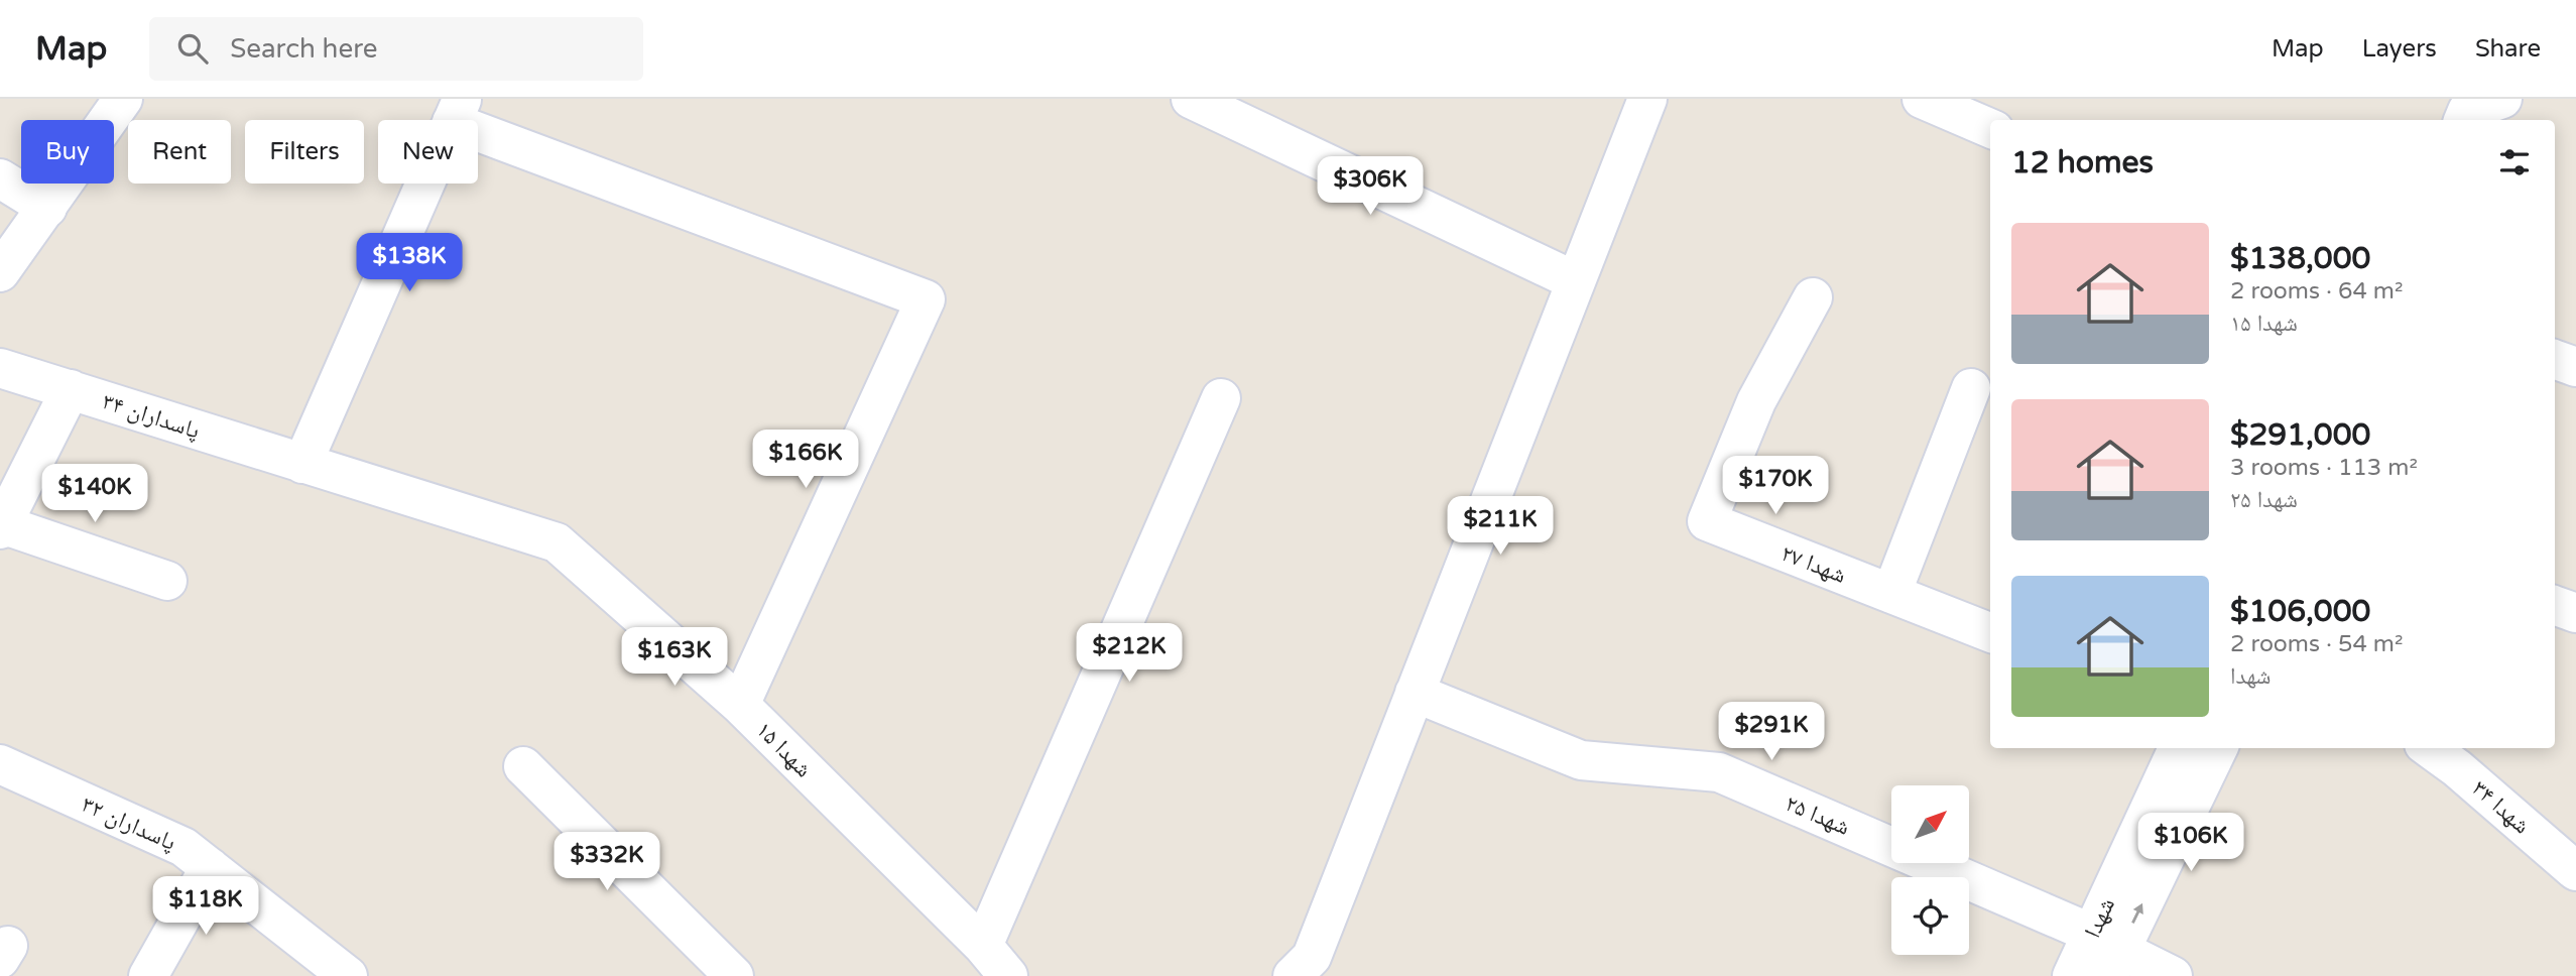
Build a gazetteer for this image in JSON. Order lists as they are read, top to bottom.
{
  "streets": {
    "street": [
      "پاسداران ۳۴",
      "شهدا ۲۷",
      "شهدا ۱۵",
      "شهدا ۳۴",
      "شهدا ۲۵",
      "پاسداران ۳۲",
      "شهدا"
    ]
  },
  "crossings": [
    ["پاسداران ۳۴", "شهدا ۱۵"],
    ["شهدا ۲۵", "شهدا"]
  ],
  "north": "top right",
  "page": {
    "header": "Map",
    "search": "Search here",
    "nav": ["Map", "Layers", "Share"],
    "chip": [
      "Buy",
      "Rent",
      "Filters",
      "New"
    ],
    "heading": "12 homes",
    "price": [
      "$306K",
      "$138K",
      "$166K",
      "$170K",
      "$140K",
      "$211K",
      "$212K",
      "$163K",
      "$291K",
      "$106K",
      "$332K",
      "$118K"
    ],
    "list": [
      {
        "name": "$138,000",
        "note": "2 rooms · 64 m² · شهدا ۱۵"
      },
      {
        "name": "$291,000",
        "note": "3 rooms · 113 m² · شهدا ۲۵"
      },
      {
        "name": "$106,000",
        "note": "2 rooms · 54 m² · شهدا"
      }
    ]
  }
}
